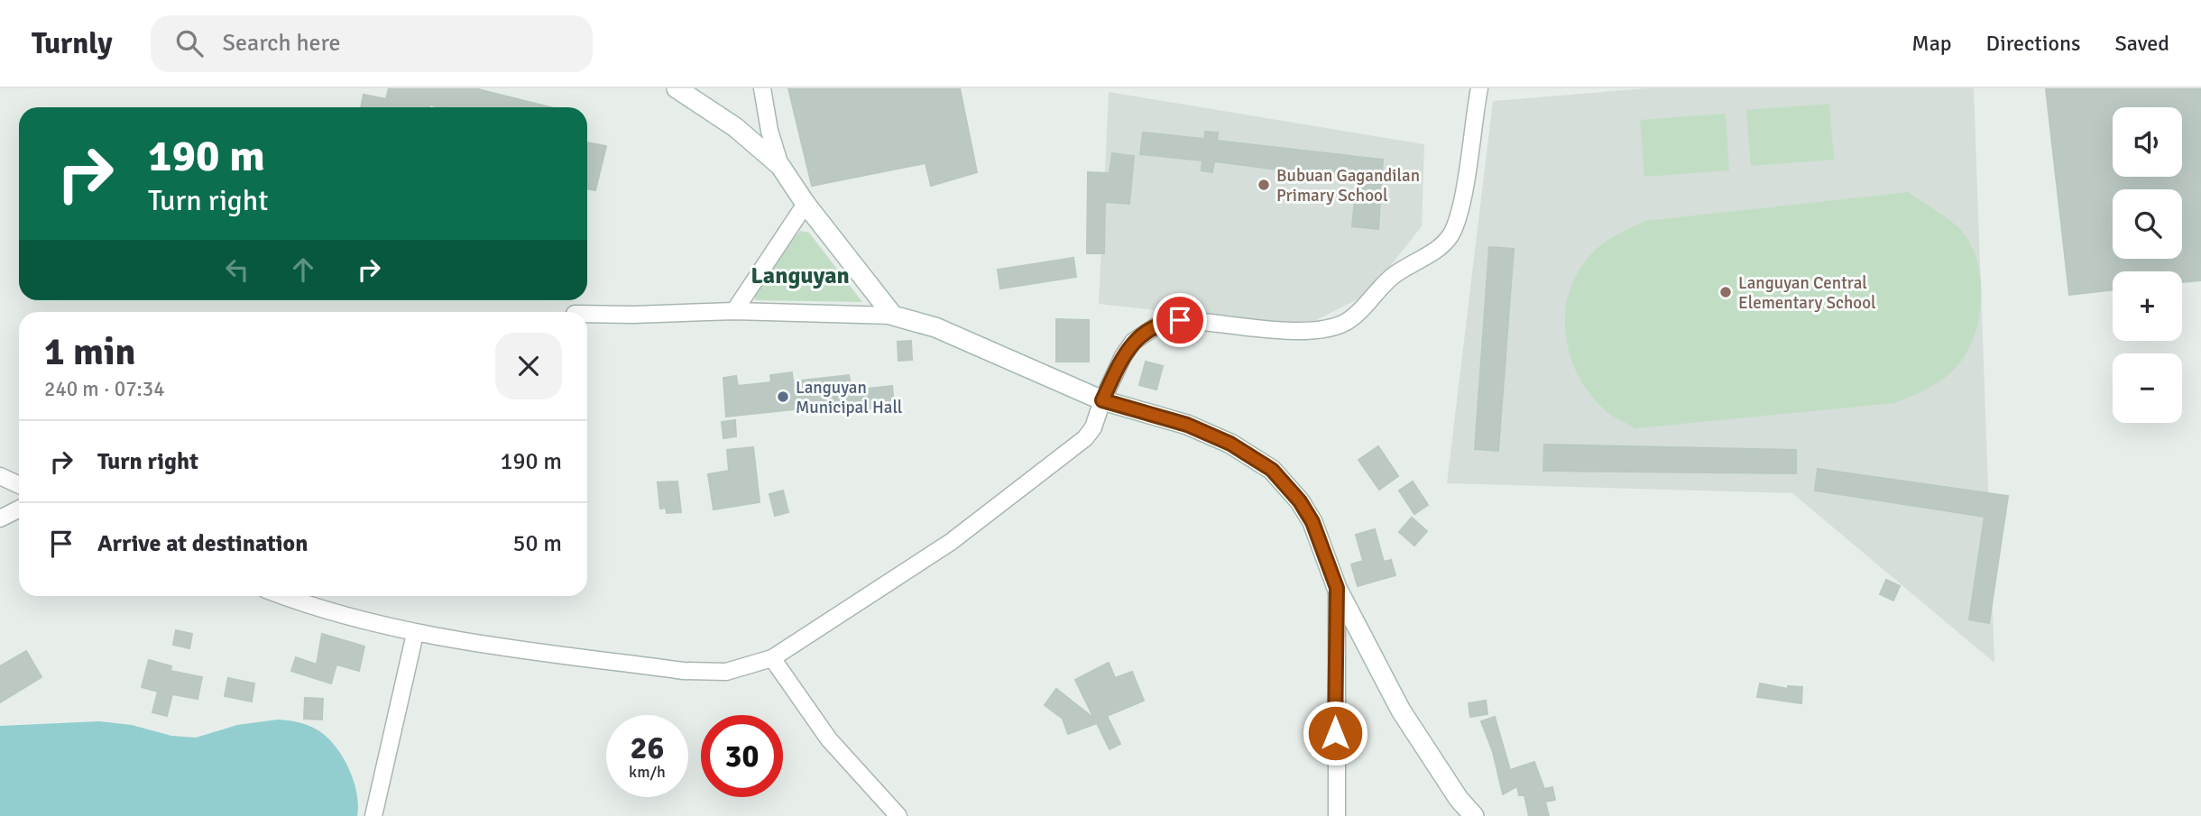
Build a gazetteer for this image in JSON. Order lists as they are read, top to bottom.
{
  "districts": ["Languyan"],
  "places": ["Bubuan Gagandilan Primary School", "Languyan Central Elementary School", "Languyan Municipal Hall"],
  "page": {
    "header": "Turnly",
    "search": "Search here",
    "nav": ["Map", "Directions", "Saved"],
    "map_buttons": ["+", "−"],
    "turn": ["190 m", "Turn right"],
    "heading": ["1 min", "240 m · 07:34"],
    "list": [
      {
        "name": "Turn right",
        "value": "190 m"
      },
      {
        "name": "Arrive at destination",
        "value": "50 m"
      }
    ],
    "speed": "26 km/h",
    "limit": "30"
  }
}
